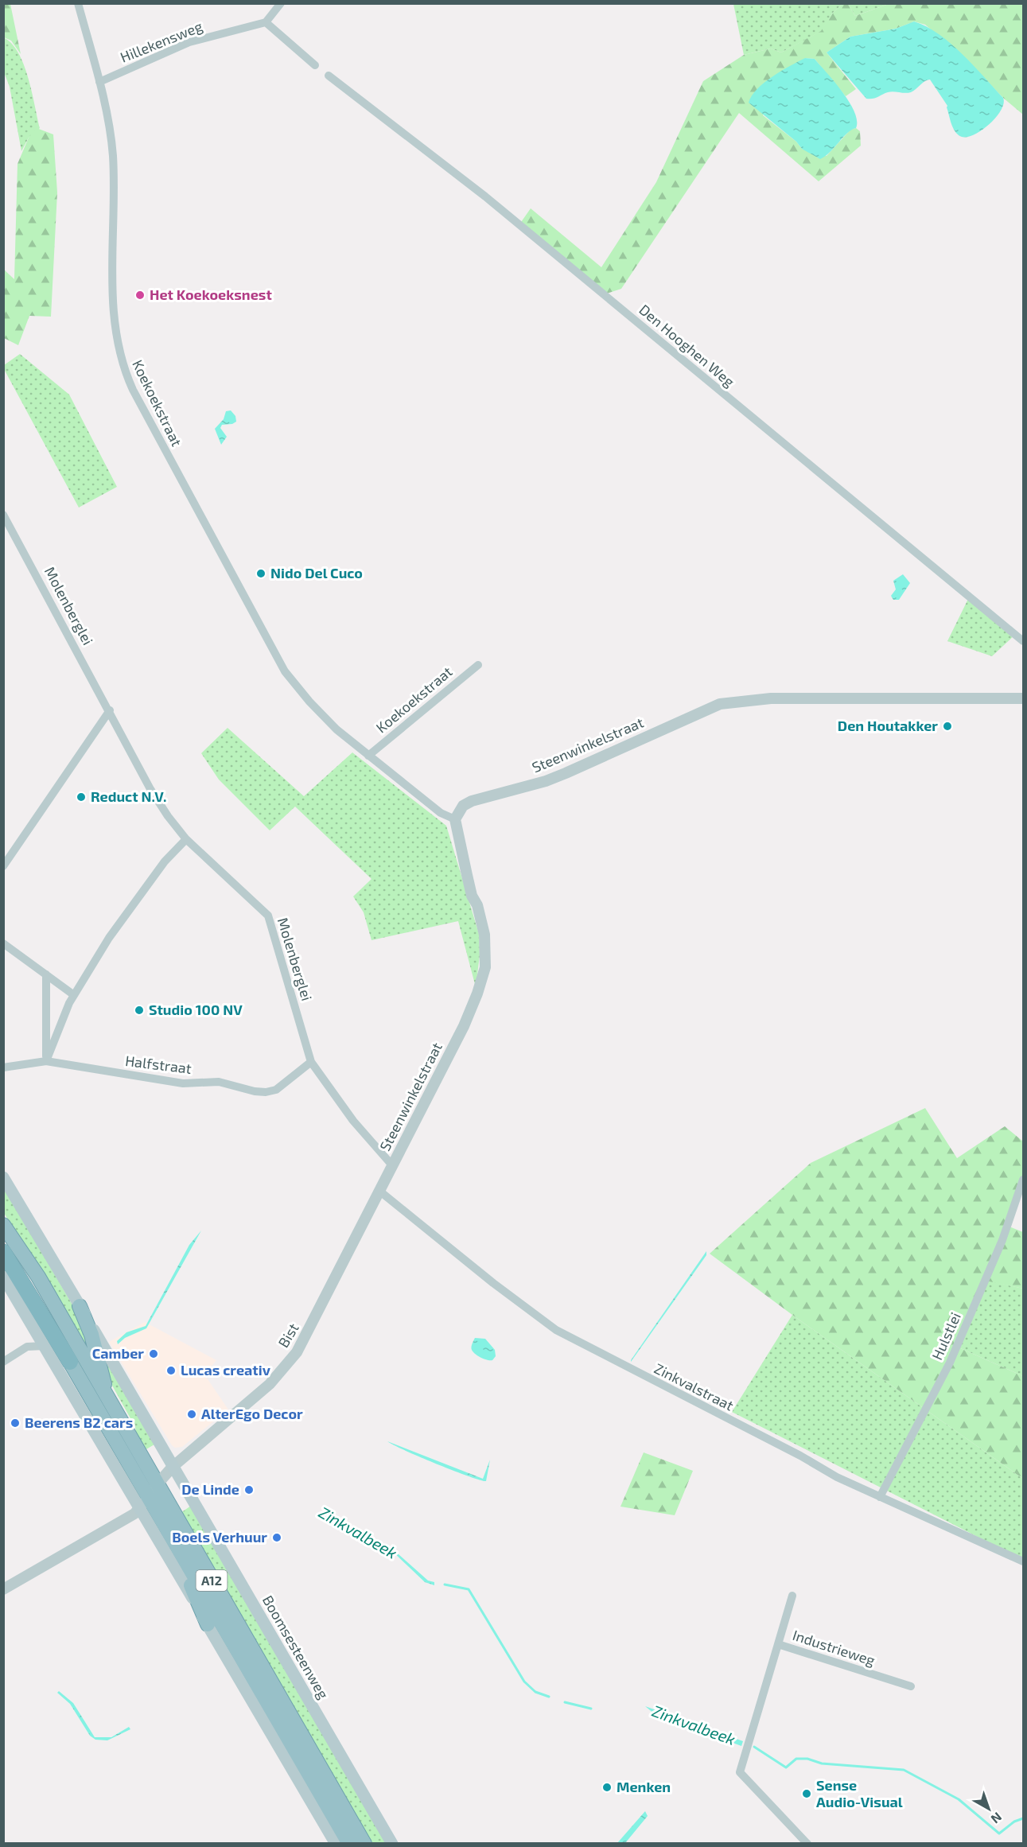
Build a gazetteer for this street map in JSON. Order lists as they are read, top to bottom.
{
  "streets": {
    "highway": ["A12"],
    "main road": ["Boomsesteenweg"],
    "street": [
      "Hillekensweg",
      "Den Hooghen Weg",
      "Koekoekstraat",
      "Molenberglei",
      "Steenwinkelstraat",
      "Halfstraat",
      "Bist",
      "Hulstlei",
      "Zinkvalstraat",
      "Industrieweg"
    ]
  },
  "crossings": [
    ["Hillekensweg", "Koekoekstraat"],
    ["Koekoekstraat", "Steenwinkelstraat"],
    ["Molenberglei", "Halfstraat"],
    ["Steenwinkelstraat", "Bist"],
    ["Steenwinkelstraat", "Zinkvalstraat"],
    ["Bist", "Zinkvalstraat"],
    ["Bist", "A12"],
    ["Bist", "Boomsesteenweg"],
    ["Hulstlei", "Zinkvalstraat"]
  ],
  "water": ["Zinkvalbeek"],
  "places": [
    "Het Koekoeksnest",
    "Nido Del Cuco",
    "Den Houtakker",
    "Reduct N.V.",
    "Studio 100 NV",
    "Camber",
    "Lucas creativ",
    "AlterEgo Decor",
    "Beerens B2 cars",
    "De Linde",
    "Boels Verhuur",
    "Menken",
    "Sense Audio-Visual"
  ],
  "north": "bottom right"
}
